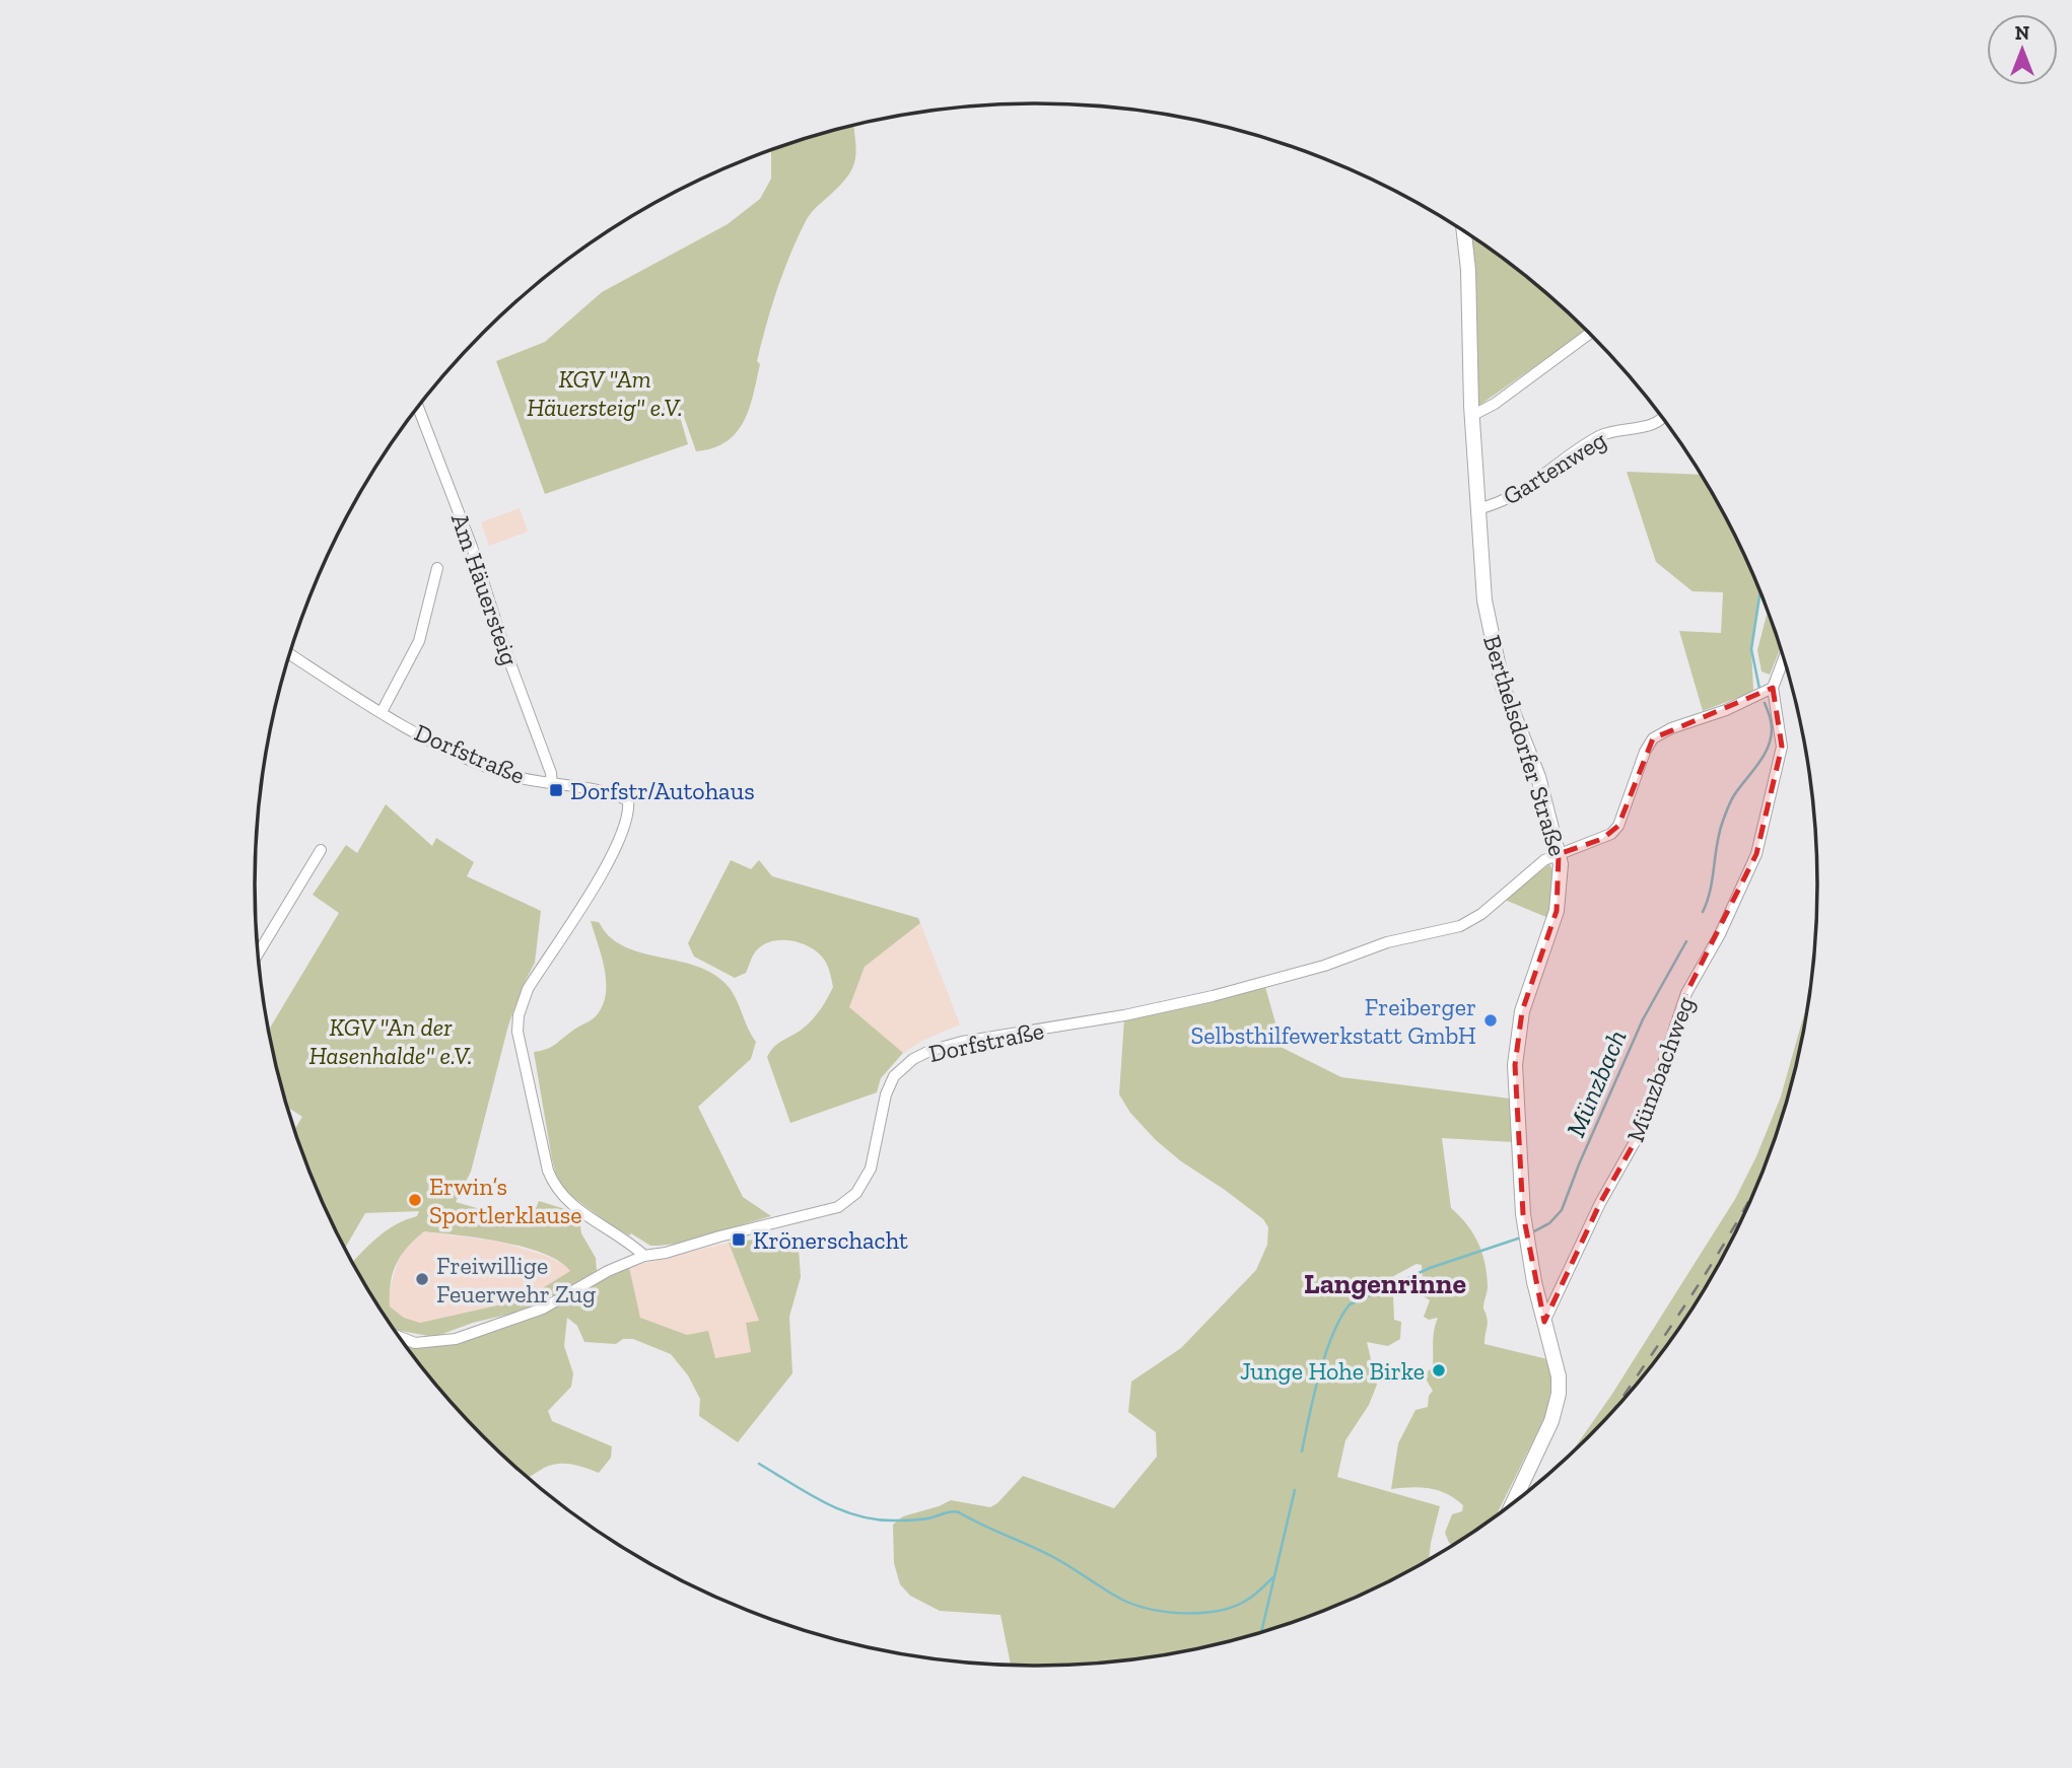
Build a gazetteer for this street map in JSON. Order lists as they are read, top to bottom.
{
  "streets": {
    "street": [
      "Gartenweg",
      "Am Häuersteig",
      "Berthelsdorfer Straße",
      "Dorfstraße",
      "Münzbachweg"
    ]
  },
  "crossings": [
    ["Gartenweg", "Berthelsdorfer Straße"],
    ["Am Häuersteig", "Dorfstraße"],
    ["Berthelsdorfer Straße", "Dorfstraße"],
    ["Berthelsdorfer Straße", "Münzbachweg"],
    ["Dorfstraße", "Münzbachweg"]
  ],
  "districts": ["Langenrinne"],
  "water": ["Münzbach"],
  "parks": ["KGV \"Am Häuersteig\" e.V.", "KGV \"An der Hasenhalde\" e.V."],
  "places": {
    "transit": ["Dorfstr/Autohaus", "Krönerschacht"],
    "other": [
      "Freiberger Selbsthilfewerkstatt GmbH",
      "Erwin’s Sportlerklause",
      "Freiwillige Feuerwehr Zug",
      "Junge Hohe Birke"
    ]
  },
  "north": "top"
}
